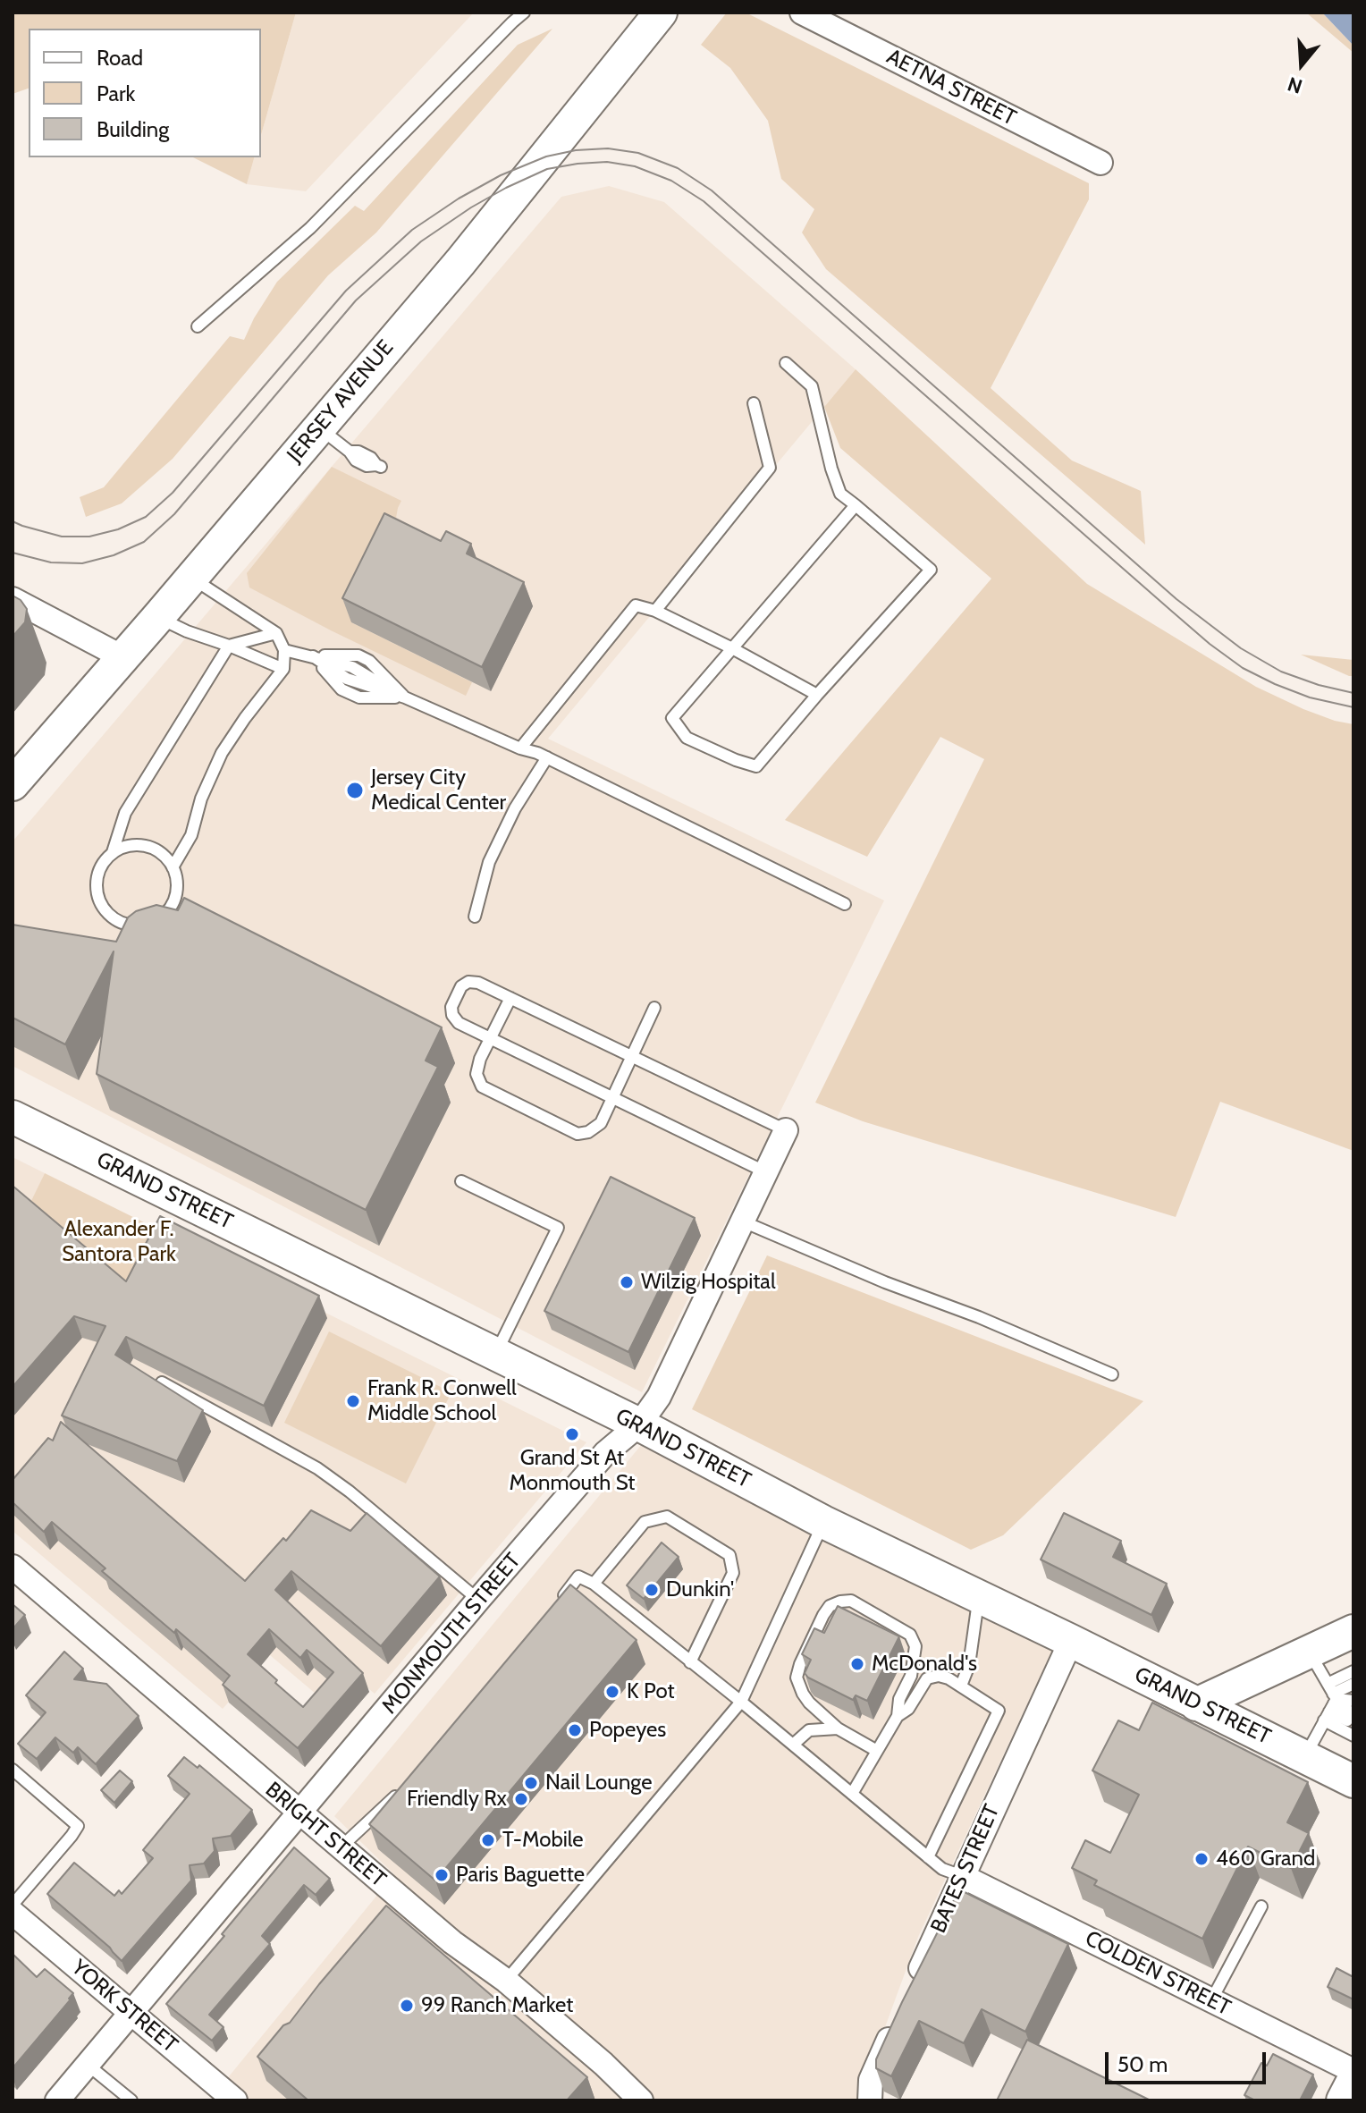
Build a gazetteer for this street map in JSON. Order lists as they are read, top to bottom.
{
  "streets": {
    "main road": ["JERSEY AVENUE", "GRAND STREET"],
    "street": [
      "AETNA STREET",
      "MONMOUTH STREET",
      "BRIGHT STREET",
      "BATES STREET",
      "COLDEN STREET",
      "YORK STREET"
    ]
  },
  "crossings": [
    ["GRAND STREET", "MONMOUTH STREET"],
    ["GRAND STREET", "BATES STREET"],
    ["MONMOUTH STREET", "BRIGHT STREET"],
    ["MONMOUTH STREET", "YORK STREET"],
    ["BATES STREET", "COLDEN STREET"]
  ],
  "parks": ["Alexander F. Santora Park"],
  "places": [
    "Jersey City Medical Center",
    "Wilzig Hospital",
    "Frank R. Conwell Middle School",
    "Grand St At Monmouth St",
    "Dunkin'",
    "McDonald's",
    "K Pot",
    "Popeyes",
    "Nail Lounge",
    "Friendly Rx",
    "T-Mobile",
    "460 Grand",
    "Paris Baguette",
    "99 Ranch Market"
  ],
  "legend": ["Road", "Park", "Building"],
  "scale_bar": "50 m",
  "north": "bottom"
}
